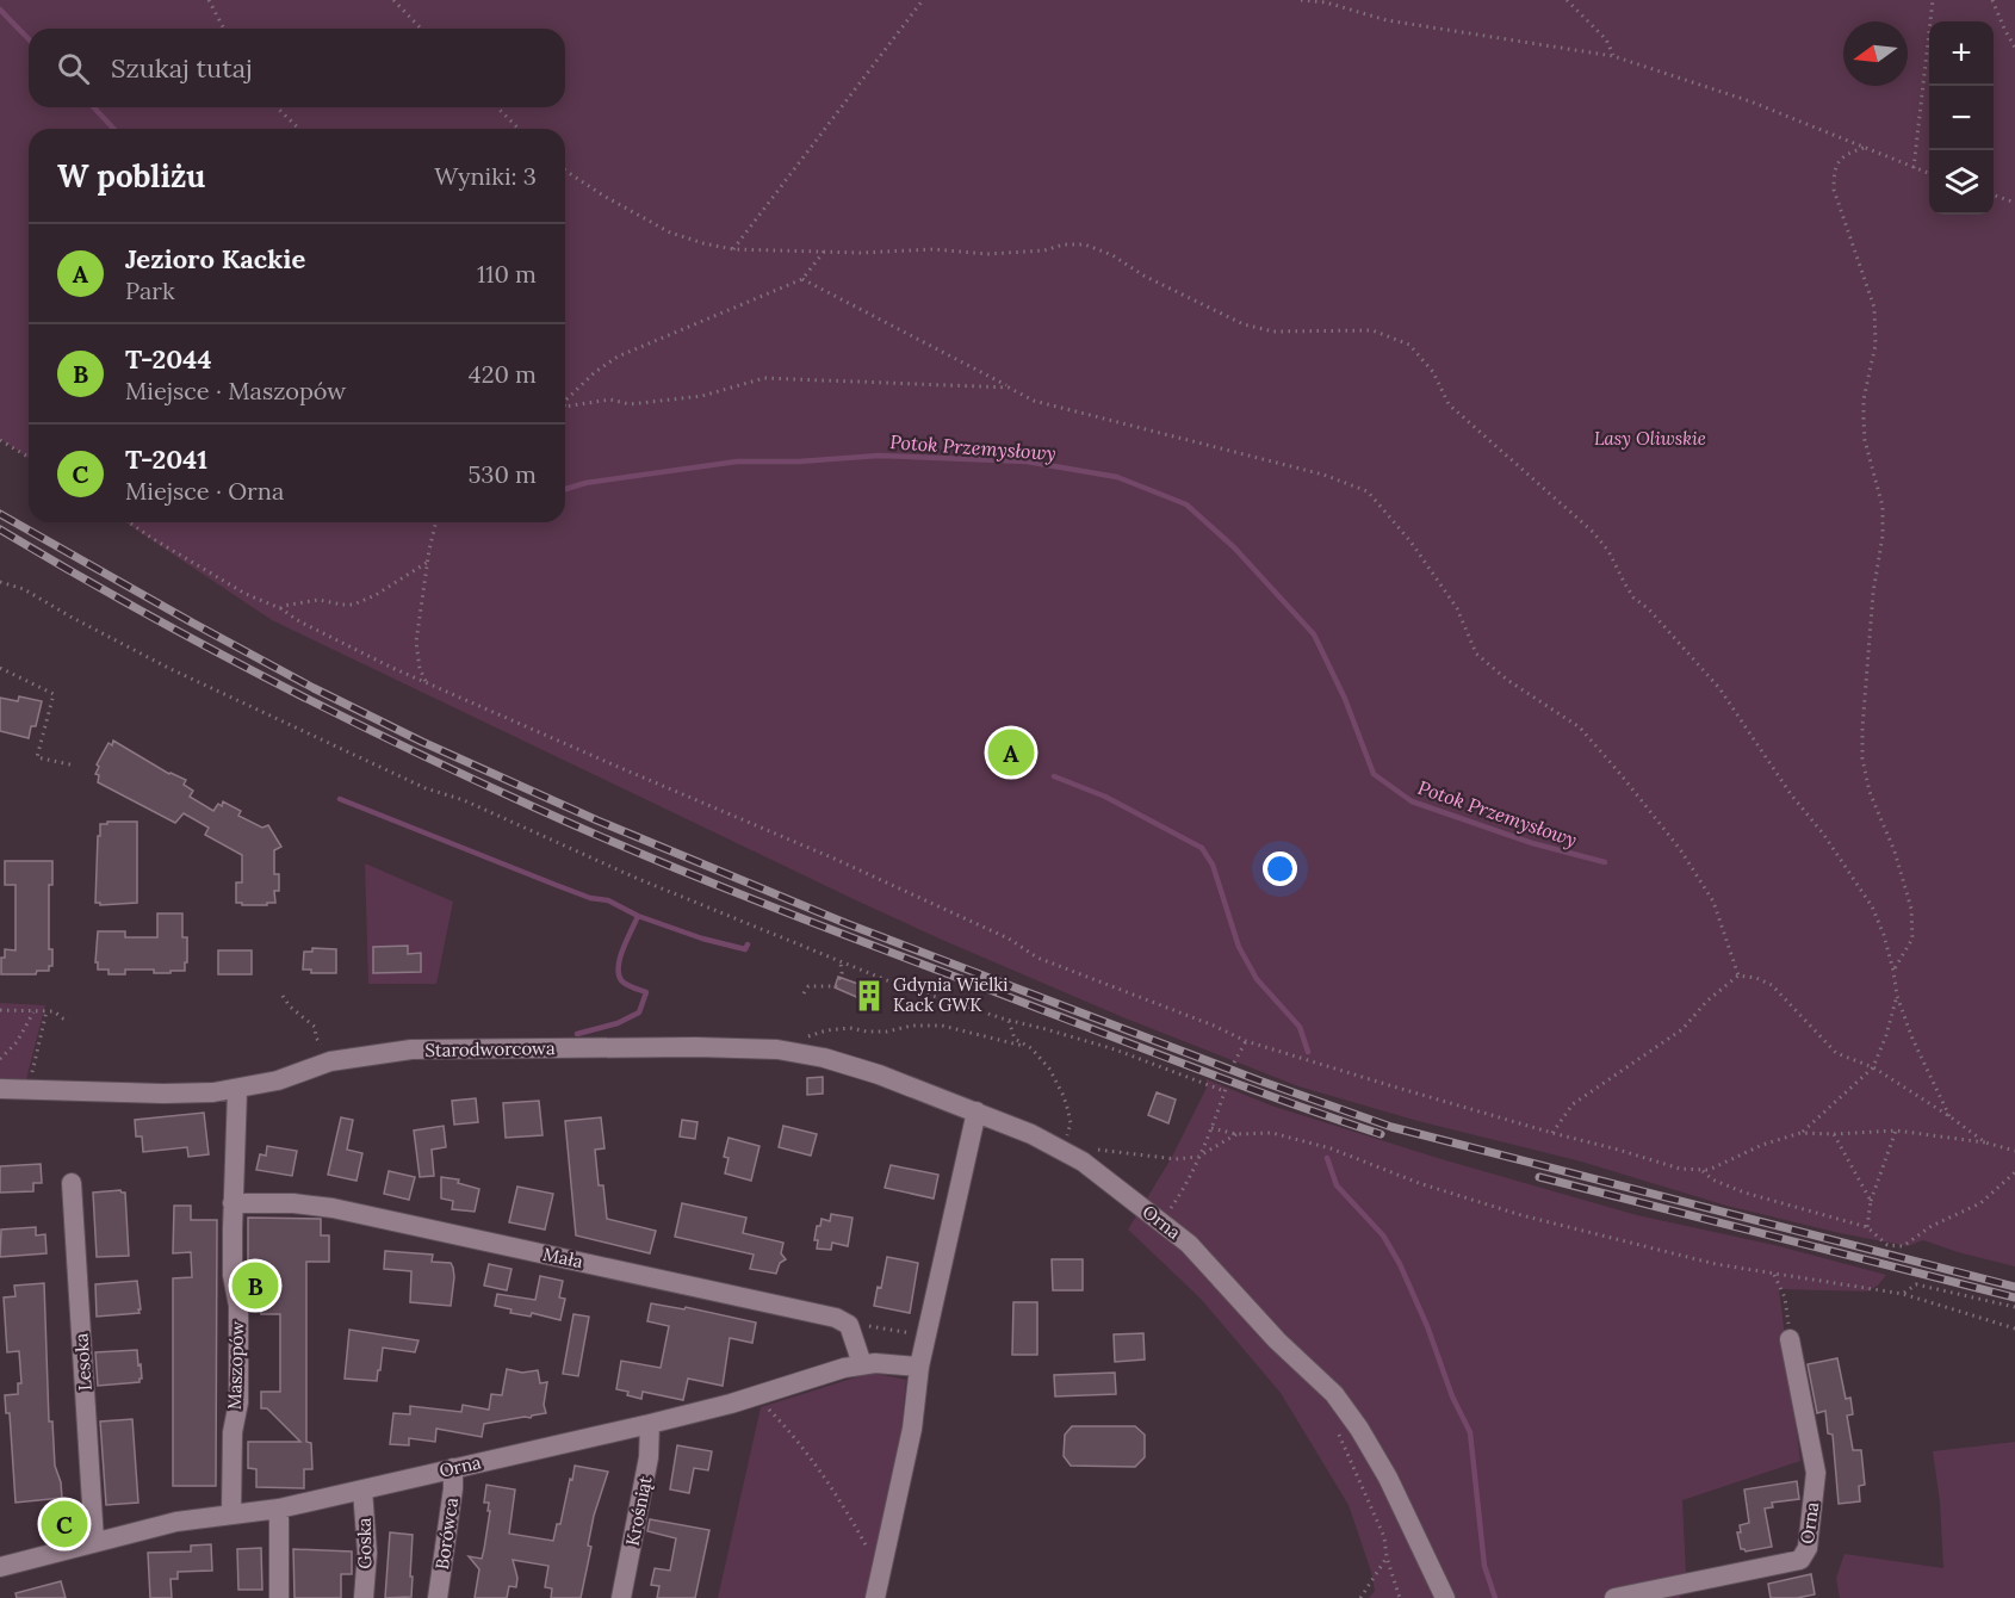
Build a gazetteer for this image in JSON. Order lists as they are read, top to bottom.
{
  "streets": {
    "street": [
      "Starodworcowa",
      "Orna",
      "Mała",
      "Lesoka",
      "Maszopów",
      "Krośniąt",
      "Borówca",
      "Goska"
    ]
  },
  "crossings": [
    ["Starodworcowa", "Orna"],
    ["Starodworcowa", "Maszopów"],
    ["Orna", "Lesoka"],
    ["Orna", "Maszopów"],
    ["Orna", "Krośniąt"],
    ["Orna", "Borówca"],
    ["Orna", "Goska"],
    ["Mała", "Maszopów"]
  ],
  "water": ["Potok Przemysłowy"],
  "parks": ["Lasy Oliwskie"],
  "places": {
    "building": ["Gdynia Wielki Kack GWK"]
  },
  "north": "left",
  "page": {
    "map_buttons": ["+", "−"],
    "search": "Szukaj tutaj",
    "heading": ["W pobliżu", "Wyniki: 3"],
    "list": [
      {
        "mark": "A",
        "name": "Jezioro Kackie",
        "note": "Park",
        "value": "110 m"
      },
      {
        "mark": "B",
        "name": "T-2044",
        "note": "Miejsce · Maszopów",
        "value": "420 m"
      },
      {
        "mark": "C",
        "name": "T-2041",
        "note": "Miejsce · Orna",
        "value": "530 m"
      }
    ],
    "pins": ["A", "B", "C"]
  }
}
